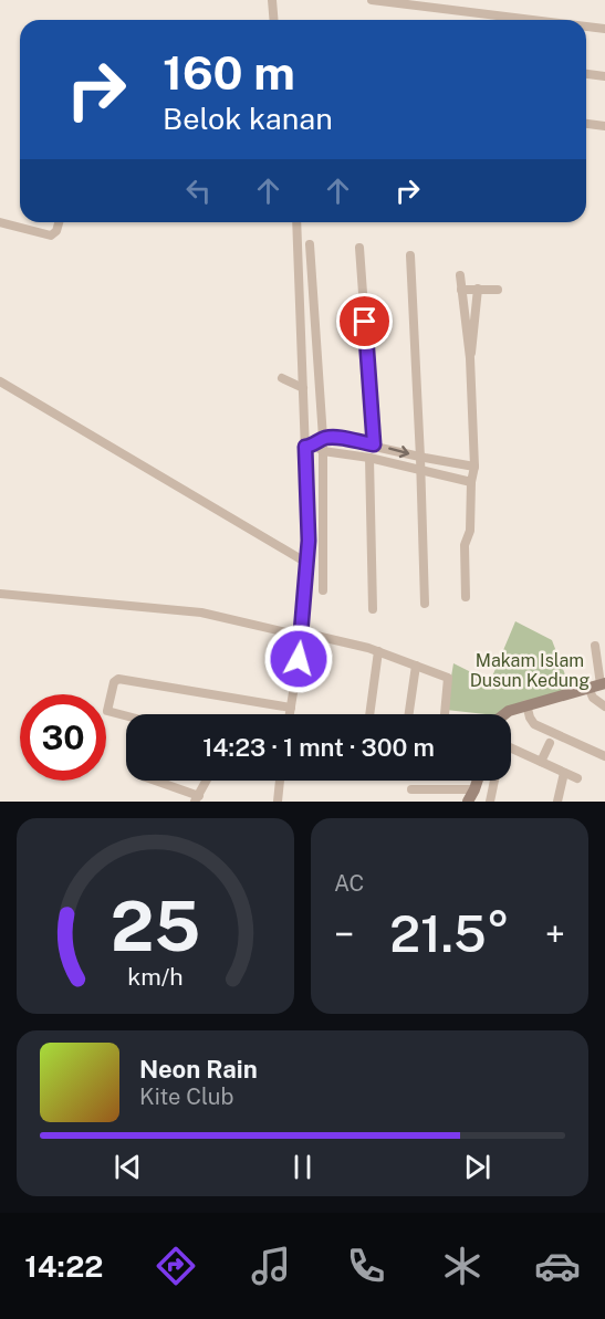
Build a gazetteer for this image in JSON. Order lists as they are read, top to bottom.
{
  "parks": ["Makam Islam Dusun Kedung"],
  "page": {
    "turn": ["160 m", "Belok kanan"],
    "limit": "30",
    "trip": "14:23 · 1 mnt · 300 m",
    "tile": "AC",
    "heat": ["−", "21.5°", "+"],
    "song": ["Neon Rain", "Kite Club"],
    "tabs": "14:22",
    "gauge": ["25", "km/h"]
  }
}
